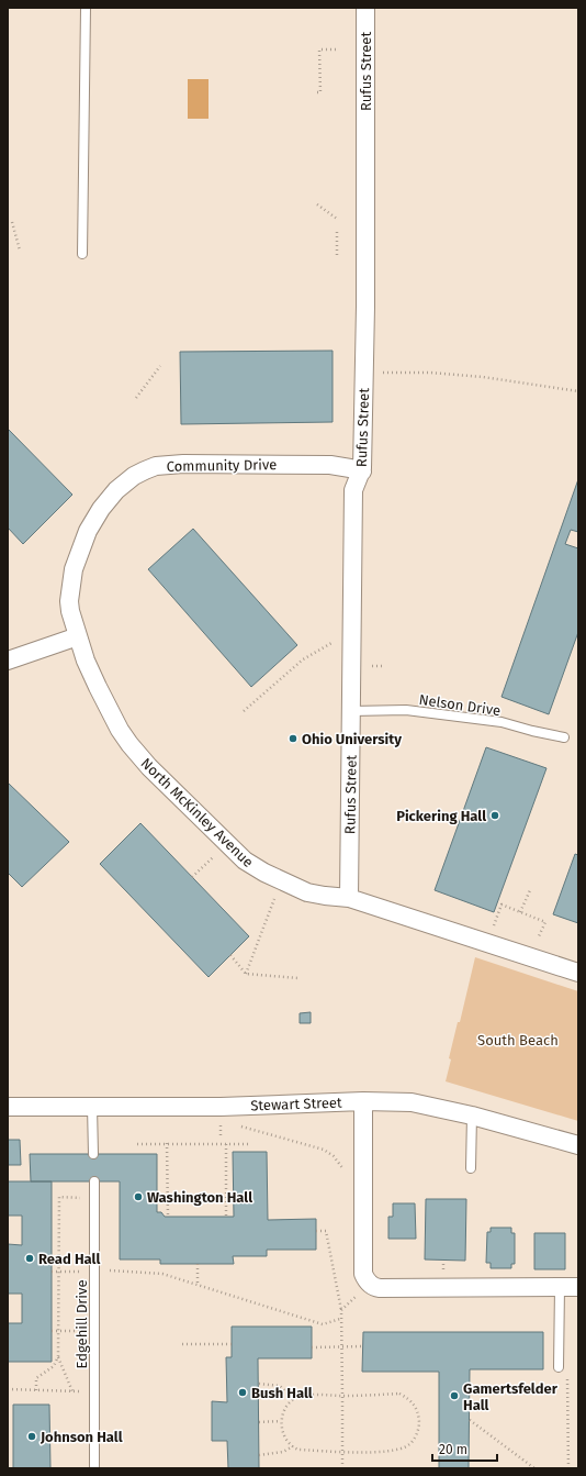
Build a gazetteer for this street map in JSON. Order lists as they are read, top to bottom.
{
  "streets": {
    "street": [
      "Rufus Street",
      "Community Drive",
      "North McKinley Avenue",
      "Stewart Street"
    ],
    "lane": ["Nelson Drive", "Edgehill Drive"]
  },
  "crossings": [
    ["Rufus Street", "Community Drive"],
    ["Rufus Street", "Nelson Drive"],
    ["Rufus Street", "North McKinley Avenue"],
    ["Community Drive", "North McKinley Avenue"]
  ],
  "parks": ["South Beach"],
  "places": [
    "Ohio University",
    "Pickering Hall",
    "Washington Hall",
    "Read Hall",
    "Bush Hall",
    "Gamertsfelder Hall",
    "Johnson Hall"
  ],
  "scale_bar": "20 m"
}
